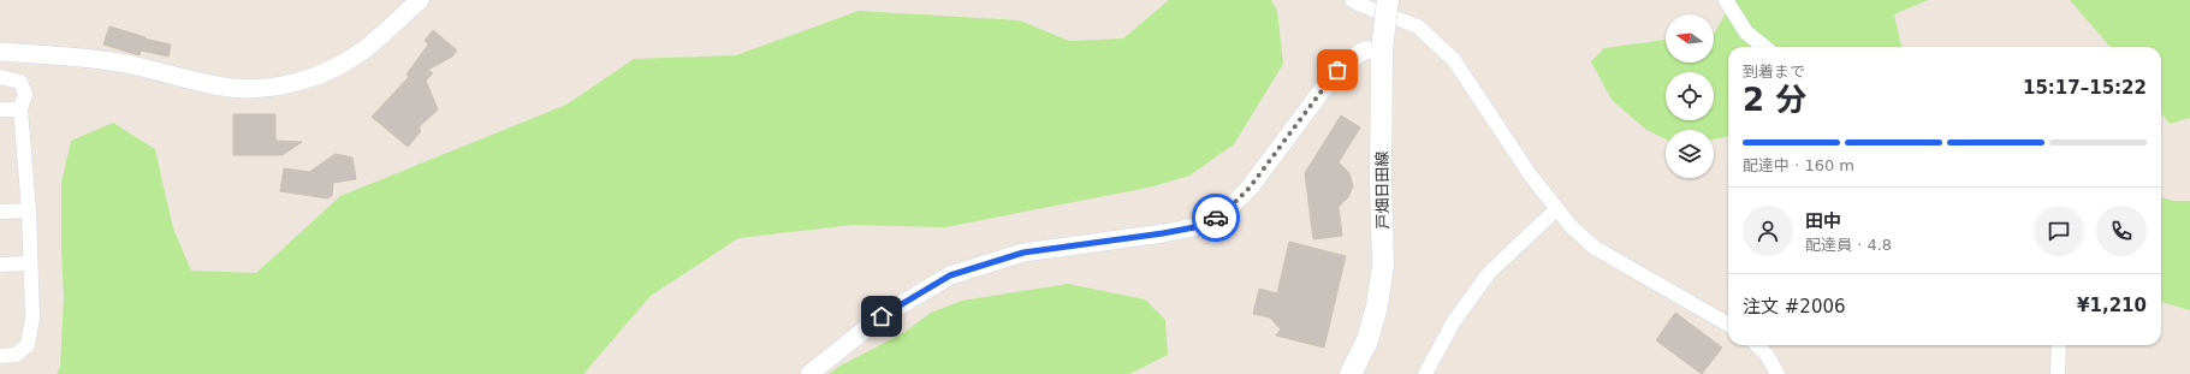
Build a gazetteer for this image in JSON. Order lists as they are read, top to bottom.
{
  "streets": {
    "main road": ["戸畑日田線"]
  },
  "north": "left",
  "page": {
    "heading": ["2 分", "到着まで", "15:17–15:22"],
    "panel": [
      "田中",
      "配達員 · 4.8",
      "注文 #2006",
      "¥1,210"
    ],
    "bar": "配達中 · 160 m"
  }
}
